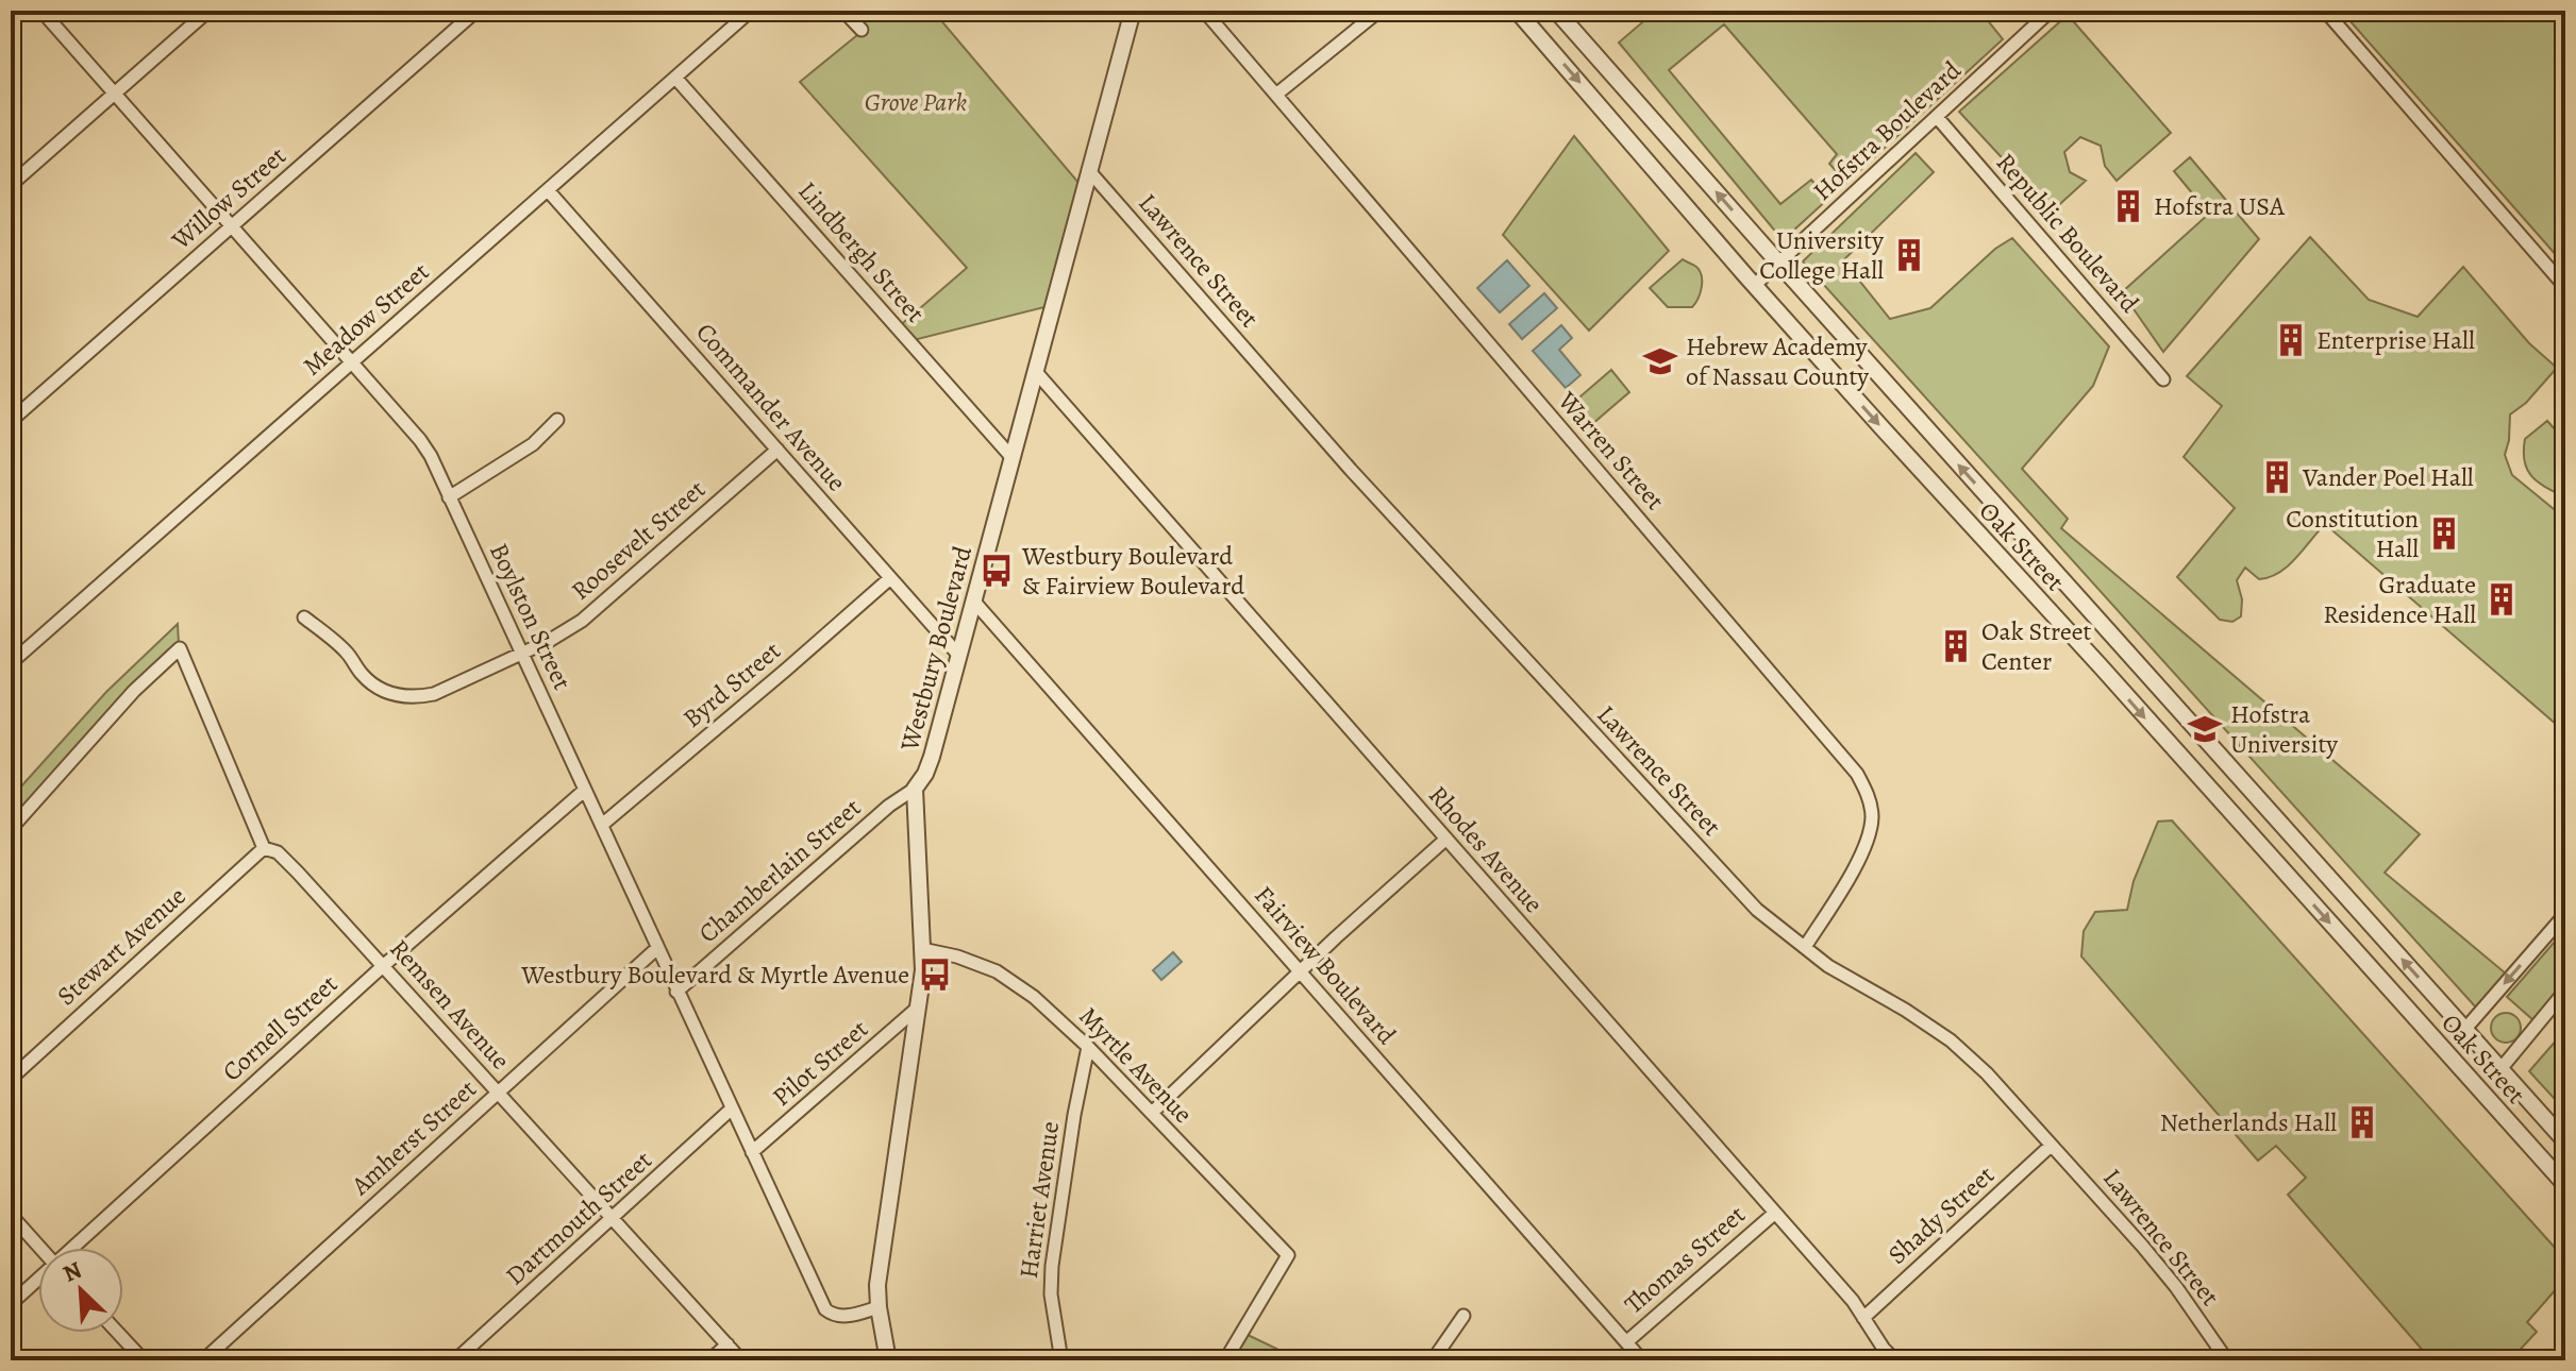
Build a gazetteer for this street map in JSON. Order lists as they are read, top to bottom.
{
  "streets": {
    "street": [
      "Hofstra Boulevard",
      "Willow Street",
      "Republic Boulevard",
      "Lindbergh Street",
      "Lawrence Street",
      "Meadow Street",
      "Commander Avenue",
      "Warren Street",
      "Roosevelt Street",
      "Oak Street",
      "Boylston Street",
      "Westbury Boulevard",
      "Byrd Street",
      "Rhodes Avenue",
      "Chamberlain Street",
      "Stewart Avenue",
      "Fairview Boulevard",
      "Remsen Avenue",
      "Cornell Street",
      "Pilot Street",
      "Myrtle Avenue",
      "Amherst Street",
      "Harriet Avenue",
      "Shady Street",
      "Dartmouth Street",
      "Thomas Street"
    ]
  },
  "crossings": [
    ["Hofstra Boulevard", "Republic Boulevard"],
    ["Hofstra Boulevard", "Oak Street"],
    ["Willow Street", "Boylston Street"],
    ["Lindbergh Street", "Meadow Street"],
    ["Lindbergh Street", "Westbury Boulevard"],
    ["Lawrence Street", "Warren Street"],
    ["Lawrence Street", "Westbury Boulevard"],
    ["Lawrence Street", "Shady Street"],
    ["Meadow Street", "Commander Avenue"],
    ["Meadow Street", "Boylston Street"],
    ["Commander Avenue", "Roosevelt Street"],
    ["Commander Avenue", "Westbury Boulevard"],
    ["Commander Avenue", "Byrd Street"],
    ["Roosevelt Street", "Boylston Street"],
    ["Boylston Street", "Westbury Boulevard"],
    ["Boylston Street", "Byrd Street"],
    ["Boylston Street", "Chamberlain Street"],
    ["Boylston Street", "Cornell Street"],
    ["Boylston Street", "Pilot Street"],
    ["Boylston Street", "Amherst Street"],
    ["Boylston Street", "Dartmouth Street"],
    ["Westbury Boulevard", "Rhodes Avenue"],
    ["Westbury Boulevard", "Chamberlain Street"],
    ["Westbury Boulevard", "Fairview Boulevard"],
    ["Westbury Boulevard", "Pilot Street"],
    ["Westbury Boulevard", "Myrtle Avenue"],
    ["Rhodes Avenue", "Shady Street"],
    ["Rhodes Avenue", "Thomas Street"],
    ["Stewart Avenue", "Remsen Avenue"],
    ["Fairview Boulevard", "Thomas Street"],
    ["Remsen Avenue", "Cornell Street"],
    ["Remsen Avenue", "Amherst Street"],
    ["Remsen Avenue", "Dartmouth Street"],
    ["Myrtle Avenue", "Harriet Avenue"]
  ],
  "parks": ["Grove Park"],
  "places": {
    "building": [
      "Hofstra USA",
      "University College Hall",
      "Enterprise Hall",
      "Vander Poel Hall",
      "Constitution Hall",
      "Graduate Residence Hall",
      "Oak Street Center",
      "Netherlands Hall"
    ],
    "school or university": ["Hebrew Academy of Nassau County", "Hofstra University"],
    "bus stop": ["Westbury Boulevard & Fairview Boulevard", "Westbury Boulevard & Myrtle Avenue"]
  },
  "north": "top left"
}
